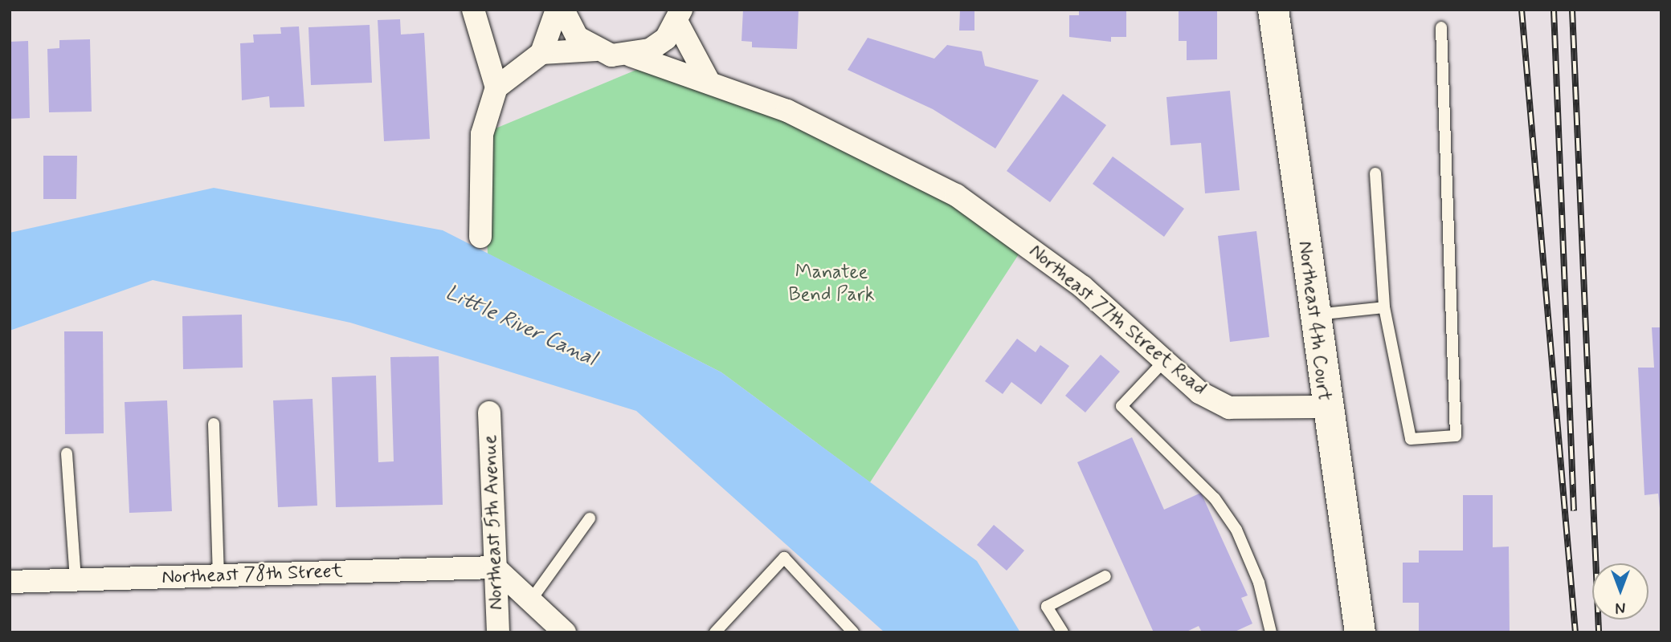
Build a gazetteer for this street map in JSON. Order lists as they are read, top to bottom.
{
  "streets": {
    "street": [
      "Northeast 77th Street Road",
      "Northeast 4th Court",
      "Northeast 5th Avenue",
      "Northeast 78th Street"
    ]
  },
  "crossings": [
    ["Northeast 77th Street Road", "Northeast 4th Court"],
    ["Northeast 5th Avenue", "Northeast 78th Street"]
  ],
  "water": ["Little River Canal"],
  "parks": ["Manatee Bend Park"],
  "north": "bottom"
}
